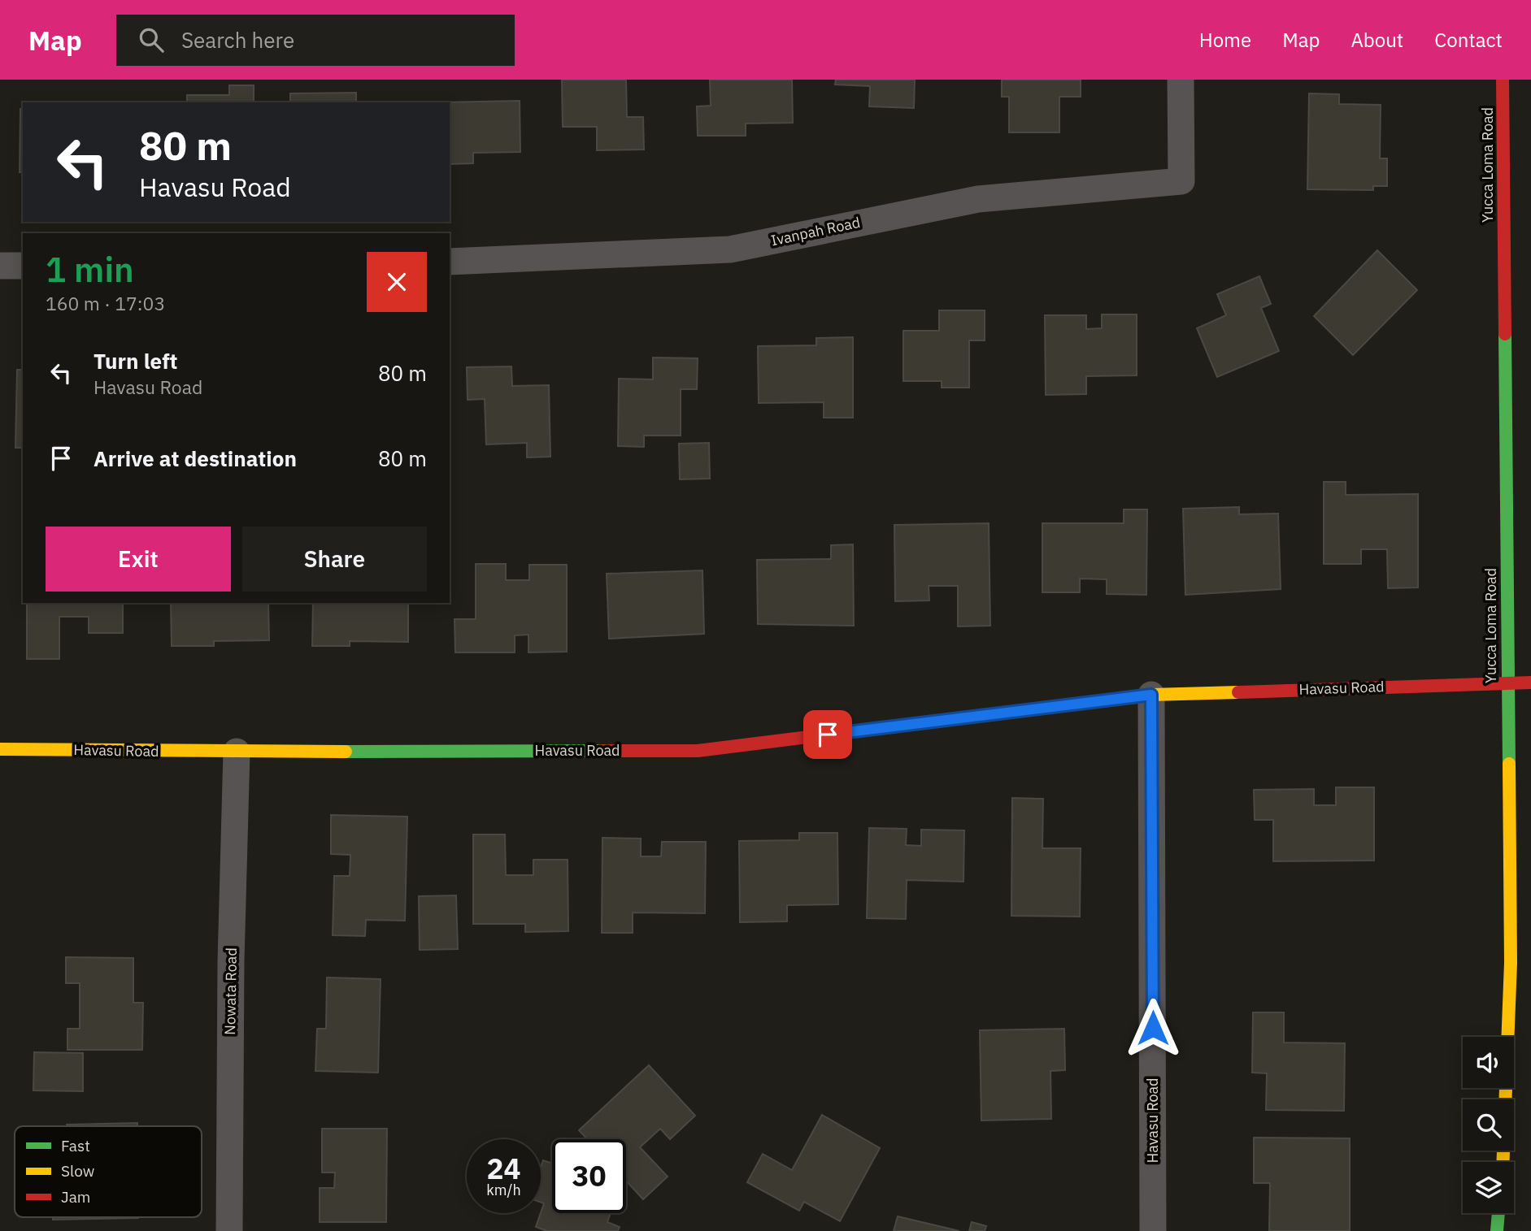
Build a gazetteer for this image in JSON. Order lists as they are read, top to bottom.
{
  "streets": {
    "street": [
      "Yucca Loma Road",
      "Ivanpah Road",
      "Havasu Road",
      "Nowata Road"
    ]
  },
  "crossings": [
    ["Yucca Loma Road", "Havasu Road"],
    ["Havasu Road", "Nowata Road"]
  ],
  "legend": ["Fast", "Slow", "Jam"],
  "page": {
    "header": "Map",
    "search": "Search here",
    "nav": [
      "Home",
      "Map",
      "About",
      "Contact"
    ],
    "turn": ["80 m", "Havasu Road"],
    "heading": ["1 min", "160 m · 17:03"],
    "list": [
      {
        "name": "Turn left",
        "note": "Havasu Road",
        "value": "80 m"
      },
      {
        "name": "Arrive at destination",
        "value": "80 m"
      }
    ],
    "buttons": ["Exit", "Share"],
    "speed": "24 km/h",
    "limit": "30"
  }
}
